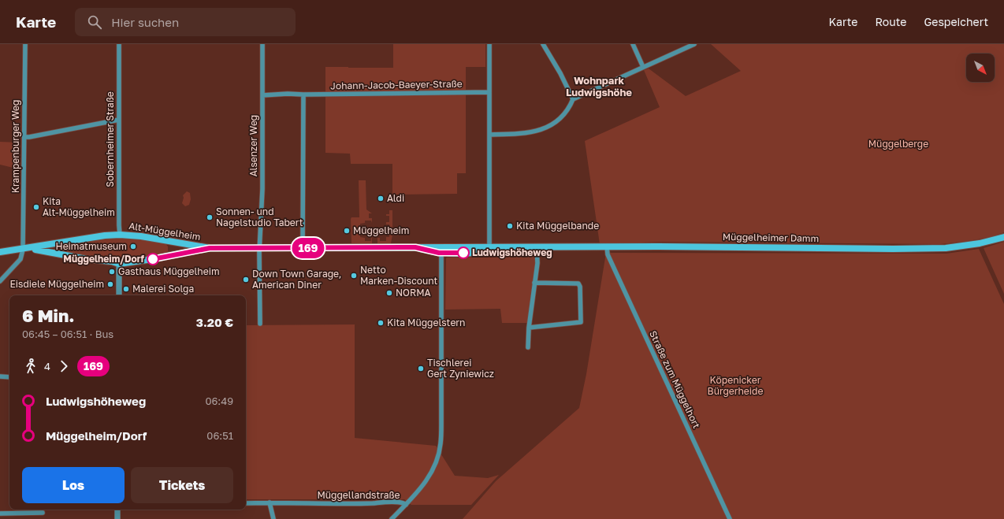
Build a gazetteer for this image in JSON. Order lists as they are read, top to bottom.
{
  "streets": {
    "main road": ["Alt-Müggelheim", "Müggelheimer Damm"],
    "street": [
      "Johann-Jacob-Baeyer-Straße",
      "Sobernheimer Straße",
      "Alsenzer Weg",
      "Krampenburger Weg",
      "Straße zum Müggelhort",
      "Müggellandstraße"
    ]
  },
  "crossings": [
    ["Johann-Jacob-Baeyer-Straße", "Alsenzer Weg"],
    ["Sobernheimer Straße", "Alt-Müggelheim"],
    ["Alsenzer Weg", "Müggelheimer Damm"],
    ["Krampenburger Weg", "Alt-Müggelheim"],
    ["Alt-Müggelheim", "Müggelheimer Damm"],
    ["Müggelheimer Damm", "Straße zum Müggelhort"],
    ["Müggelheimer Damm", "Müggellandstraße"]
  ],
  "districts": ["Wohnpark Ludwigshöhe"],
  "parks": ["Müggelberge", "Köpenicker Bürgerheide"],
  "places": [
    "Aldi",
    "Kita Alt-Müggelheim",
    "Sonnen- und Nagelstudio Tabert",
    "Kita Müggelbande",
    "Müggelheim",
    "Heimatmuseum",
    "Ludwigshöheweg",
    "Müggelheim/Dorf",
    "Gasthaus Müggelheim",
    "Netto Marken-Discount",
    "Down Town Garage, American Diner",
    "Eisdiele Müggelheim",
    "Malerei Solga",
    "NORMA",
    "Kita Müggelstern",
    "Tischlerei Gert Zyniewicz"
  ],
  "lines": ["bus line 169"],
  "north": "bottom right",
  "page": {
    "header": "Karte",
    "search": "Hier suchen",
    "nav": ["Karte", "Route", "Gespeichert"],
    "on_map": "169",
    "heading": ["6 Min.", "06:45 – 06:51 · Bus", "3.20 €"],
    "legs": ["4", "169"],
    "list": [
      {
        "name": "Ludwigshöheweg",
        "value": "06:49"
      },
      {
        "name": "Müggelheim/Dorf",
        "value": "06:51"
      }
    ],
    "buttons": ["Los", "Tickets"]
  }
}
